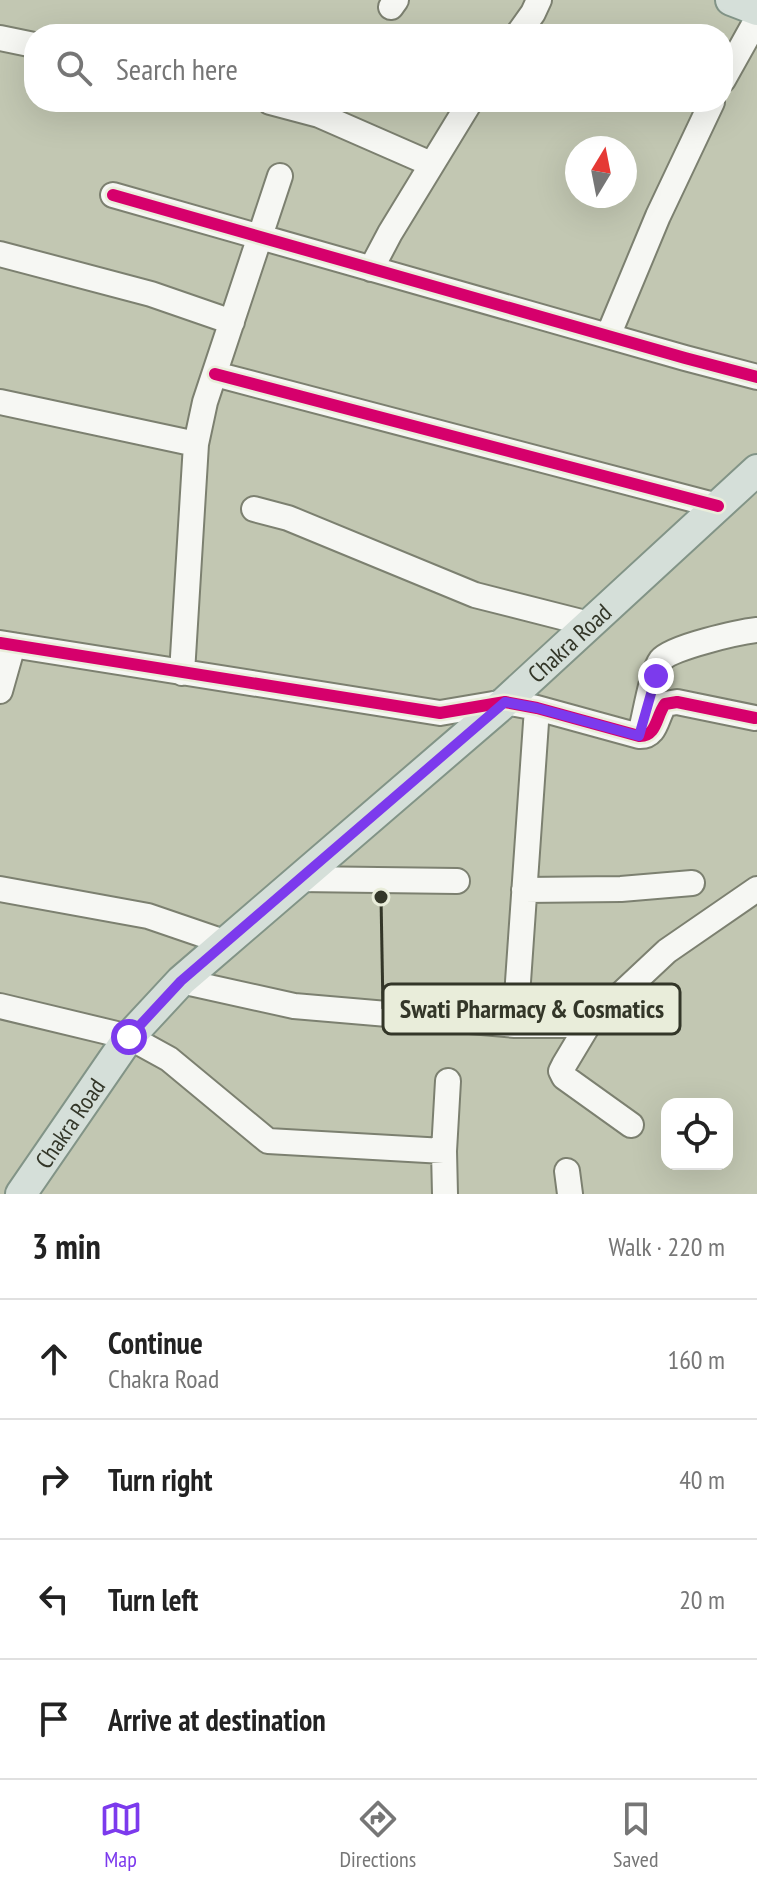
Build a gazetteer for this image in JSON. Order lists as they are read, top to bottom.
{
  "streets": {
    "main road": ["Chakra Road"]
  },
  "places": ["Swati Pharmacy & Cosmatics"],
  "north": "top",
  "page": {
    "search": "Search here",
    "heading": ["3 min", "Walk · 220 m"],
    "list": [
      ["Continue", "Chakra Road", "160 m"],
      ["Turn right", "40 m"],
      ["Turn left", "20 m"],
      "Arrive at destination"
    ],
    "nav": ["Map", "Directions", "Saved"]
  }
}
